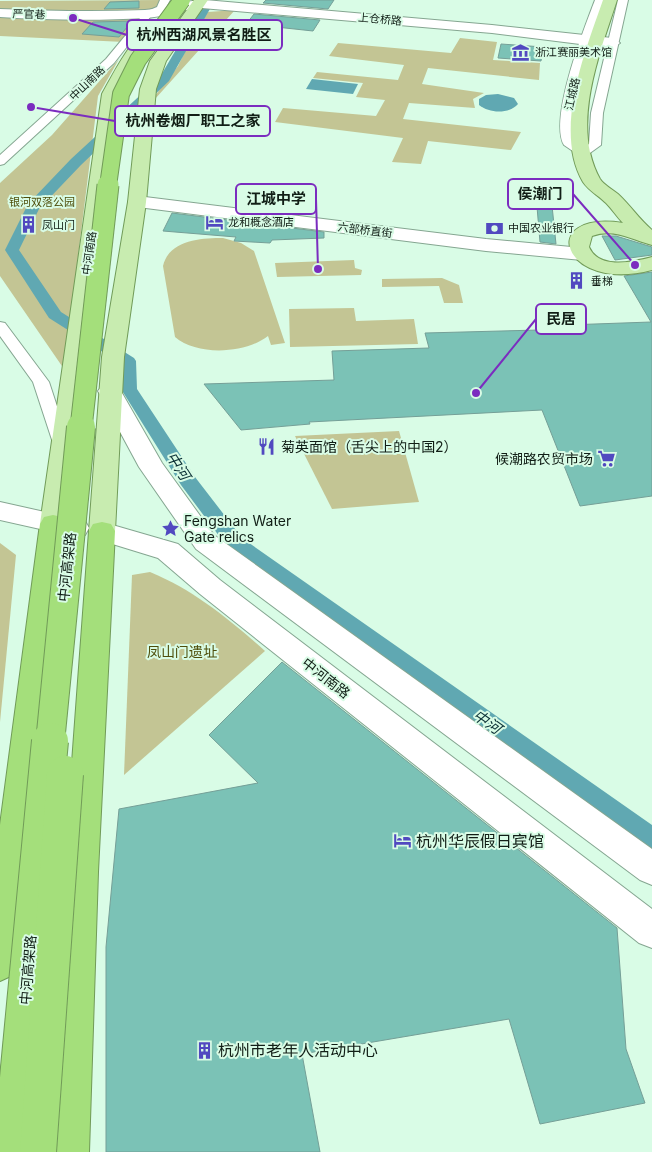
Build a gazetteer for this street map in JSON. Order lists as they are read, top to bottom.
{
  "streets": {
    "highway": ["中河高架路"],
    "main road": ["江城路", "中河南路"],
    "street": [
      "严官巷",
      "上仓桥路",
      "中山南路",
      "六部桥直街"
    ]
  },
  "crossings": [
    ["严官巷", "上仓桥路"],
    ["严官巷", "中山南路"],
    ["上仓桥路", "中山南路"],
    ["上仓桥路", "江城路"],
    ["上仓桥路", "中河南路"],
    ["上仓桥路", "中河高架路"],
    ["中河南路", "中河高架路"]
  ],
  "water": ["中河"],
  "parks": ["银河双落公园", "凤山门遗址"],
  "places": {
    "other": [
      "杭州西湖风景名胜区",
      "杭州卷烟厂职工之家",
      "侯潮门",
      "江城中学",
      "民居"
    ],
    "museum": ["浙江赛丽美术馆"],
    "hotel": ["龙和概念酒店", "杭州华辰假日宾馆"],
    "building": ["凤山门", "垂梯", "杭州市老年人活动中心"],
    "bank": ["中国农业银行"],
    "restaurant": ["菊英面馆（舌尖上的中国2）"],
    "supermarket": ["候潮路农贸市场"],
    "place": ["Fengshan Water Gate relics"]
  }
}
